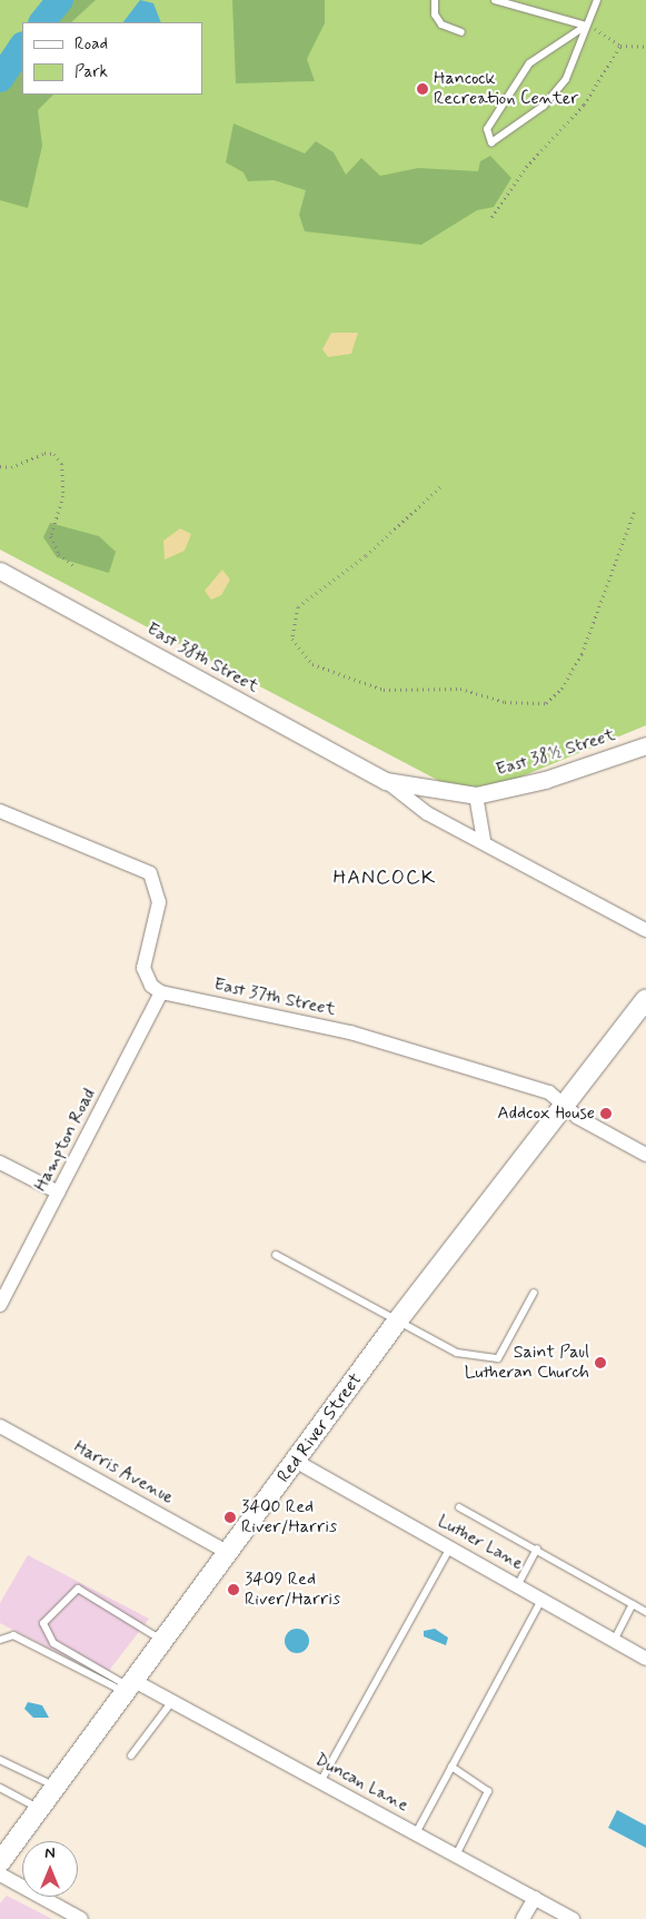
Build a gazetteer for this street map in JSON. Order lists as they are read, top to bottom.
{
  "streets": {
    "main road": ["Red River Street"],
    "street": [
      "East 38th Street",
      "East 38½ Street",
      "East 37th Street",
      "Hampton Road",
      "Harris Avenue",
      "Luther Lane",
      "Duncan Lane"
    ]
  },
  "crossings": [
    ["East 38th Street", "East 38½ Street"],
    ["East 37th Street", "Hampton Road"],
    ["East 37th Street", "Red River Street"],
    ["Red River Street", "Harris Avenue"],
    ["Red River Street", "Luther Lane"],
    ["Red River Street", "Duncan Lane"]
  ],
  "districts": ["HANCOCK"],
  "places": [
    "Hancock Recreation Center",
    "Addcox House",
    "Saint Paul Lutheran Church",
    "3400 Red River/Harris",
    "3409 Red River/Harris"
  ],
  "legend": ["Road", "Park"],
  "north": "top"
}
